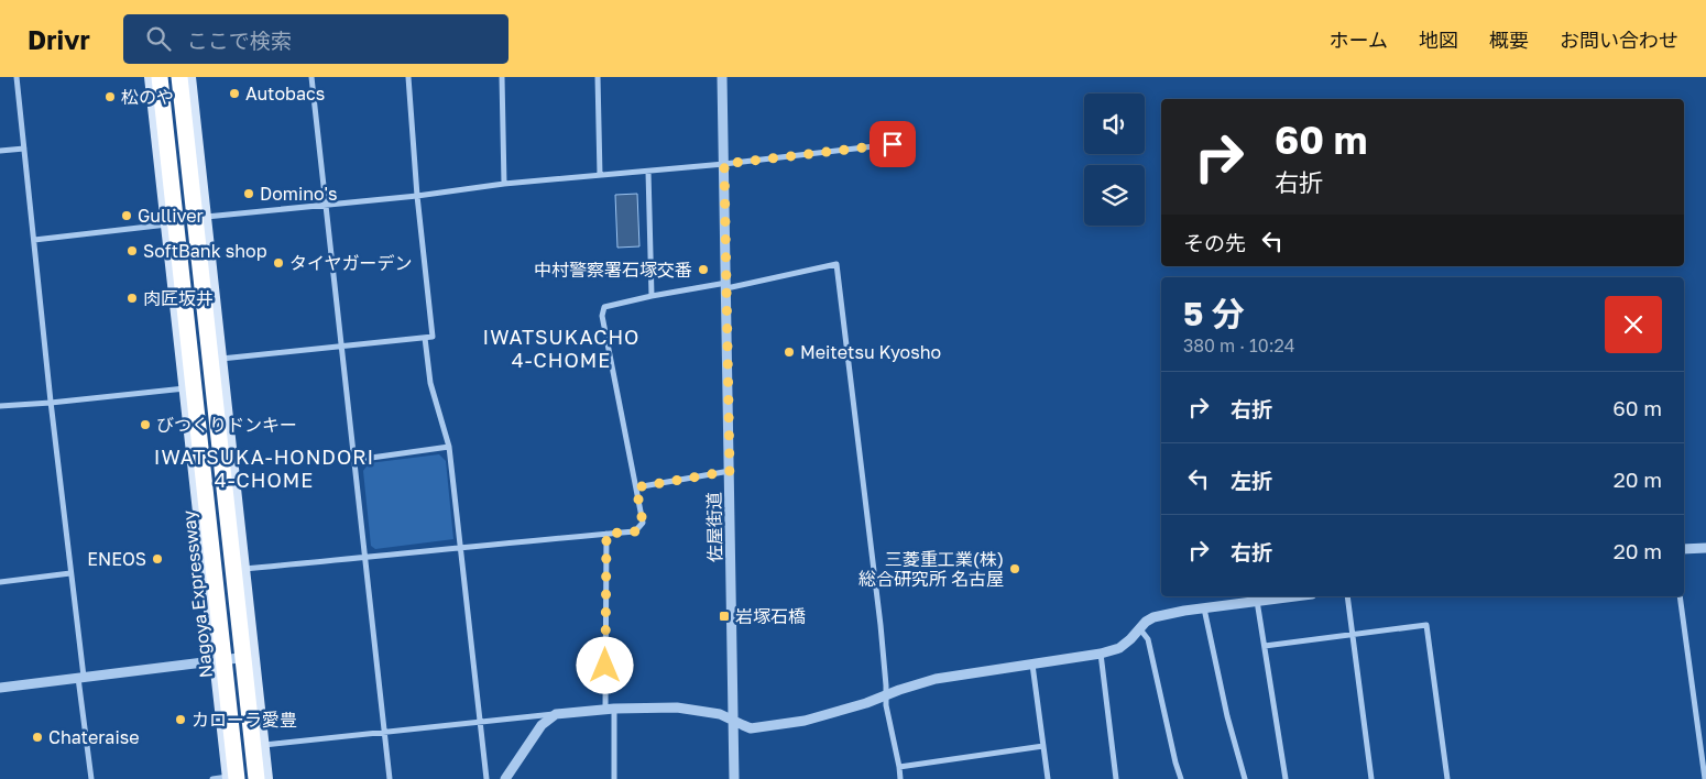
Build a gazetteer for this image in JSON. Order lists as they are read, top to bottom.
{
  "streets": {
    "highway": ["Nagoya Expressway"],
    "street": ["佐屋街道"]
  },
  "districts": ["IWATSUKACHO 4-CHOME", "IWATSUKA-HONDORI 4-CHOME"],
  "places": {
    "other": [
      "Autobacs",
      "松のや",
      "Domino's",
      "Gulliver",
      "SoftBank shop",
      "タイヤガーデン",
      "中村警察署石塚交番",
      "肉匠坂井",
      "Meitetsu Kyosho",
      "びつくりドンキー",
      "ENEOS",
      "三菱重工業(株) 総合研究所 名古屋",
      "カローラ愛豊",
      "Chateraise"
    ],
    "transit": ["岩塚石橋"]
  },
  "page": {
    "header": "Drivr",
    "search": "ここで検索",
    "nav": [
      "ホーム",
      "地図",
      "概要",
      "お問い合わせ"
    ],
    "turn": ["60 m", "右折"],
    "then": "その先",
    "heading": ["5 分", "380 m · 10:24"],
    "list": [
      {
        "name": "右折",
        "value": "60 m"
      },
      {
        "name": "左折",
        "value": "20 m"
      },
      {
        "name": "右折",
        "value": "20 m"
      }
    ]
  }
}
